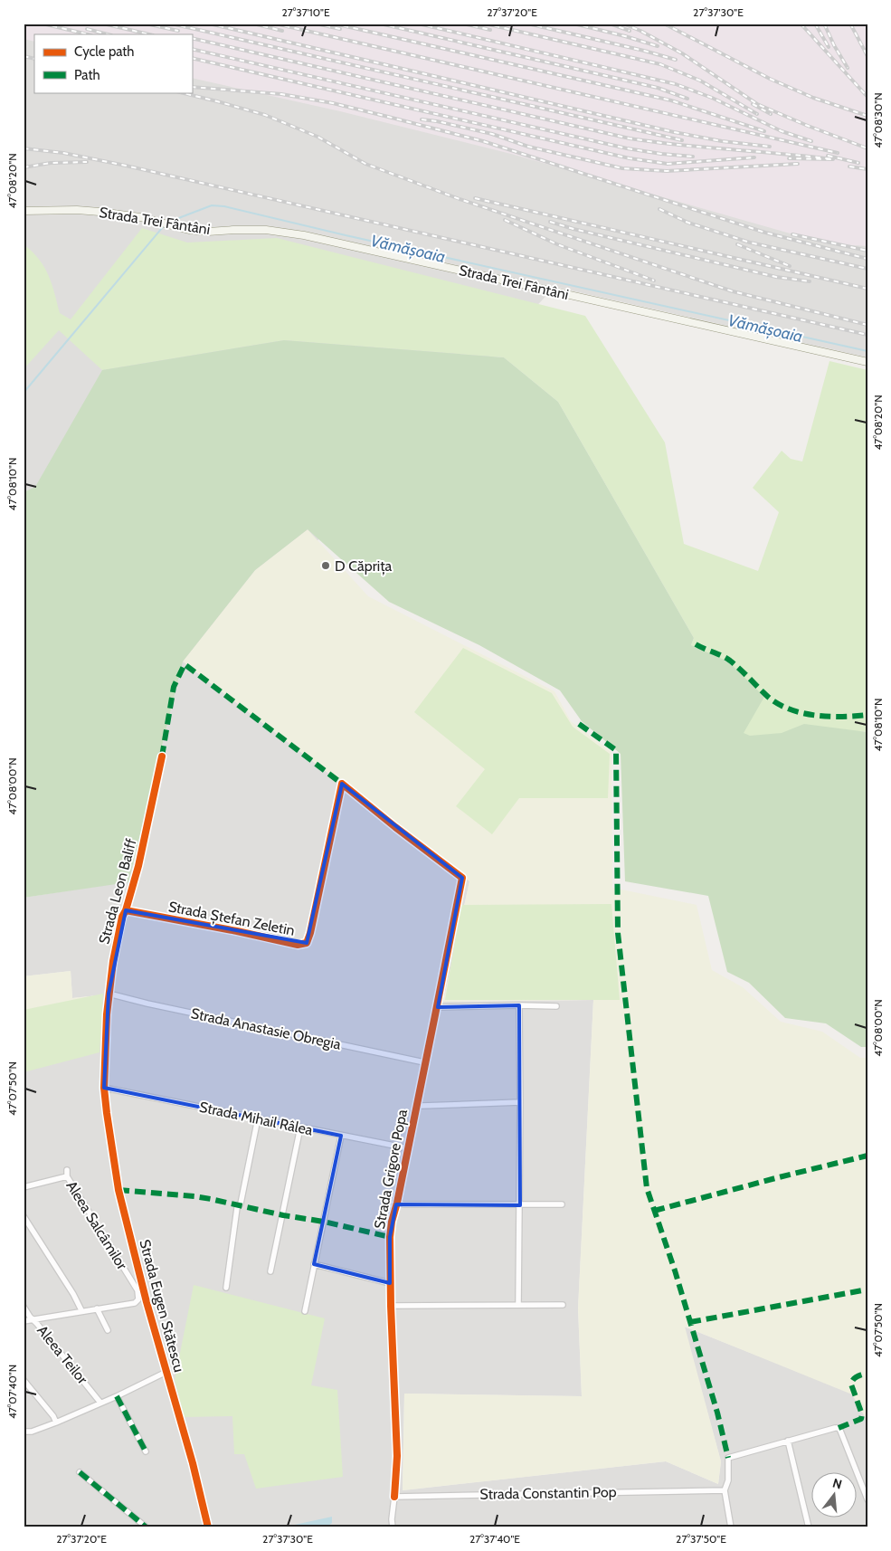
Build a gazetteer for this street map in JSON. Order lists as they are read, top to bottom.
{
  "streets": {
    "main road": ["Strada Trei Fântâni"],
    "street": [
      "Strada Leon Baliff",
      "Strada Ștefan Zeletin",
      "Strada Anastasie Obregia",
      "Strada Mihail Râlea",
      "Strada Grigore Popa",
      "Aleea Salcâmilor",
      "Strada Eugen Stătescu",
      "Aleea Teilor",
      "Strada Constantin Pop"
    ]
  },
  "crossings": [
    ["Strada Leon Baliff", "Strada Ștefan Zeletin"],
    ["Strada Leon Baliff", "Strada Anastasie Obregia"],
    ["Strada Leon Baliff", "Strada Mihail Râlea"],
    ["Strada Leon Baliff", "Strada Eugen Stătescu"],
    ["Strada Ștefan Zeletin", "Strada Grigore Popa"],
    ["Strada Anastasie Obregia", "Strada Grigore Popa"],
    ["Strada Mihail Râlea", "Strada Grigore Popa"],
    ["Strada Mihail Râlea", "Strada Eugen Stătescu"],
    ["Strada Grigore Popa", "Strada Constantin Pop"]
  ],
  "water": ["Vămășoaia"],
  "places": ["D Căprița"],
  "legend": ["Cycle path", "Path"],
  "north": "top",
  "coordinates": [
    "27°37'10\"E",
    "27°37'20\"E",
    "27°37'30\"E",
    "47°08'30\"N",
    "47°08'20\"N",
    "47°08'10\"N",
    "47°08'00\"N",
    "47°07'50\"N",
    "47°07'40\"N",
    "27°37'40\"E",
    "27°37'50\"E"
  ]
}
